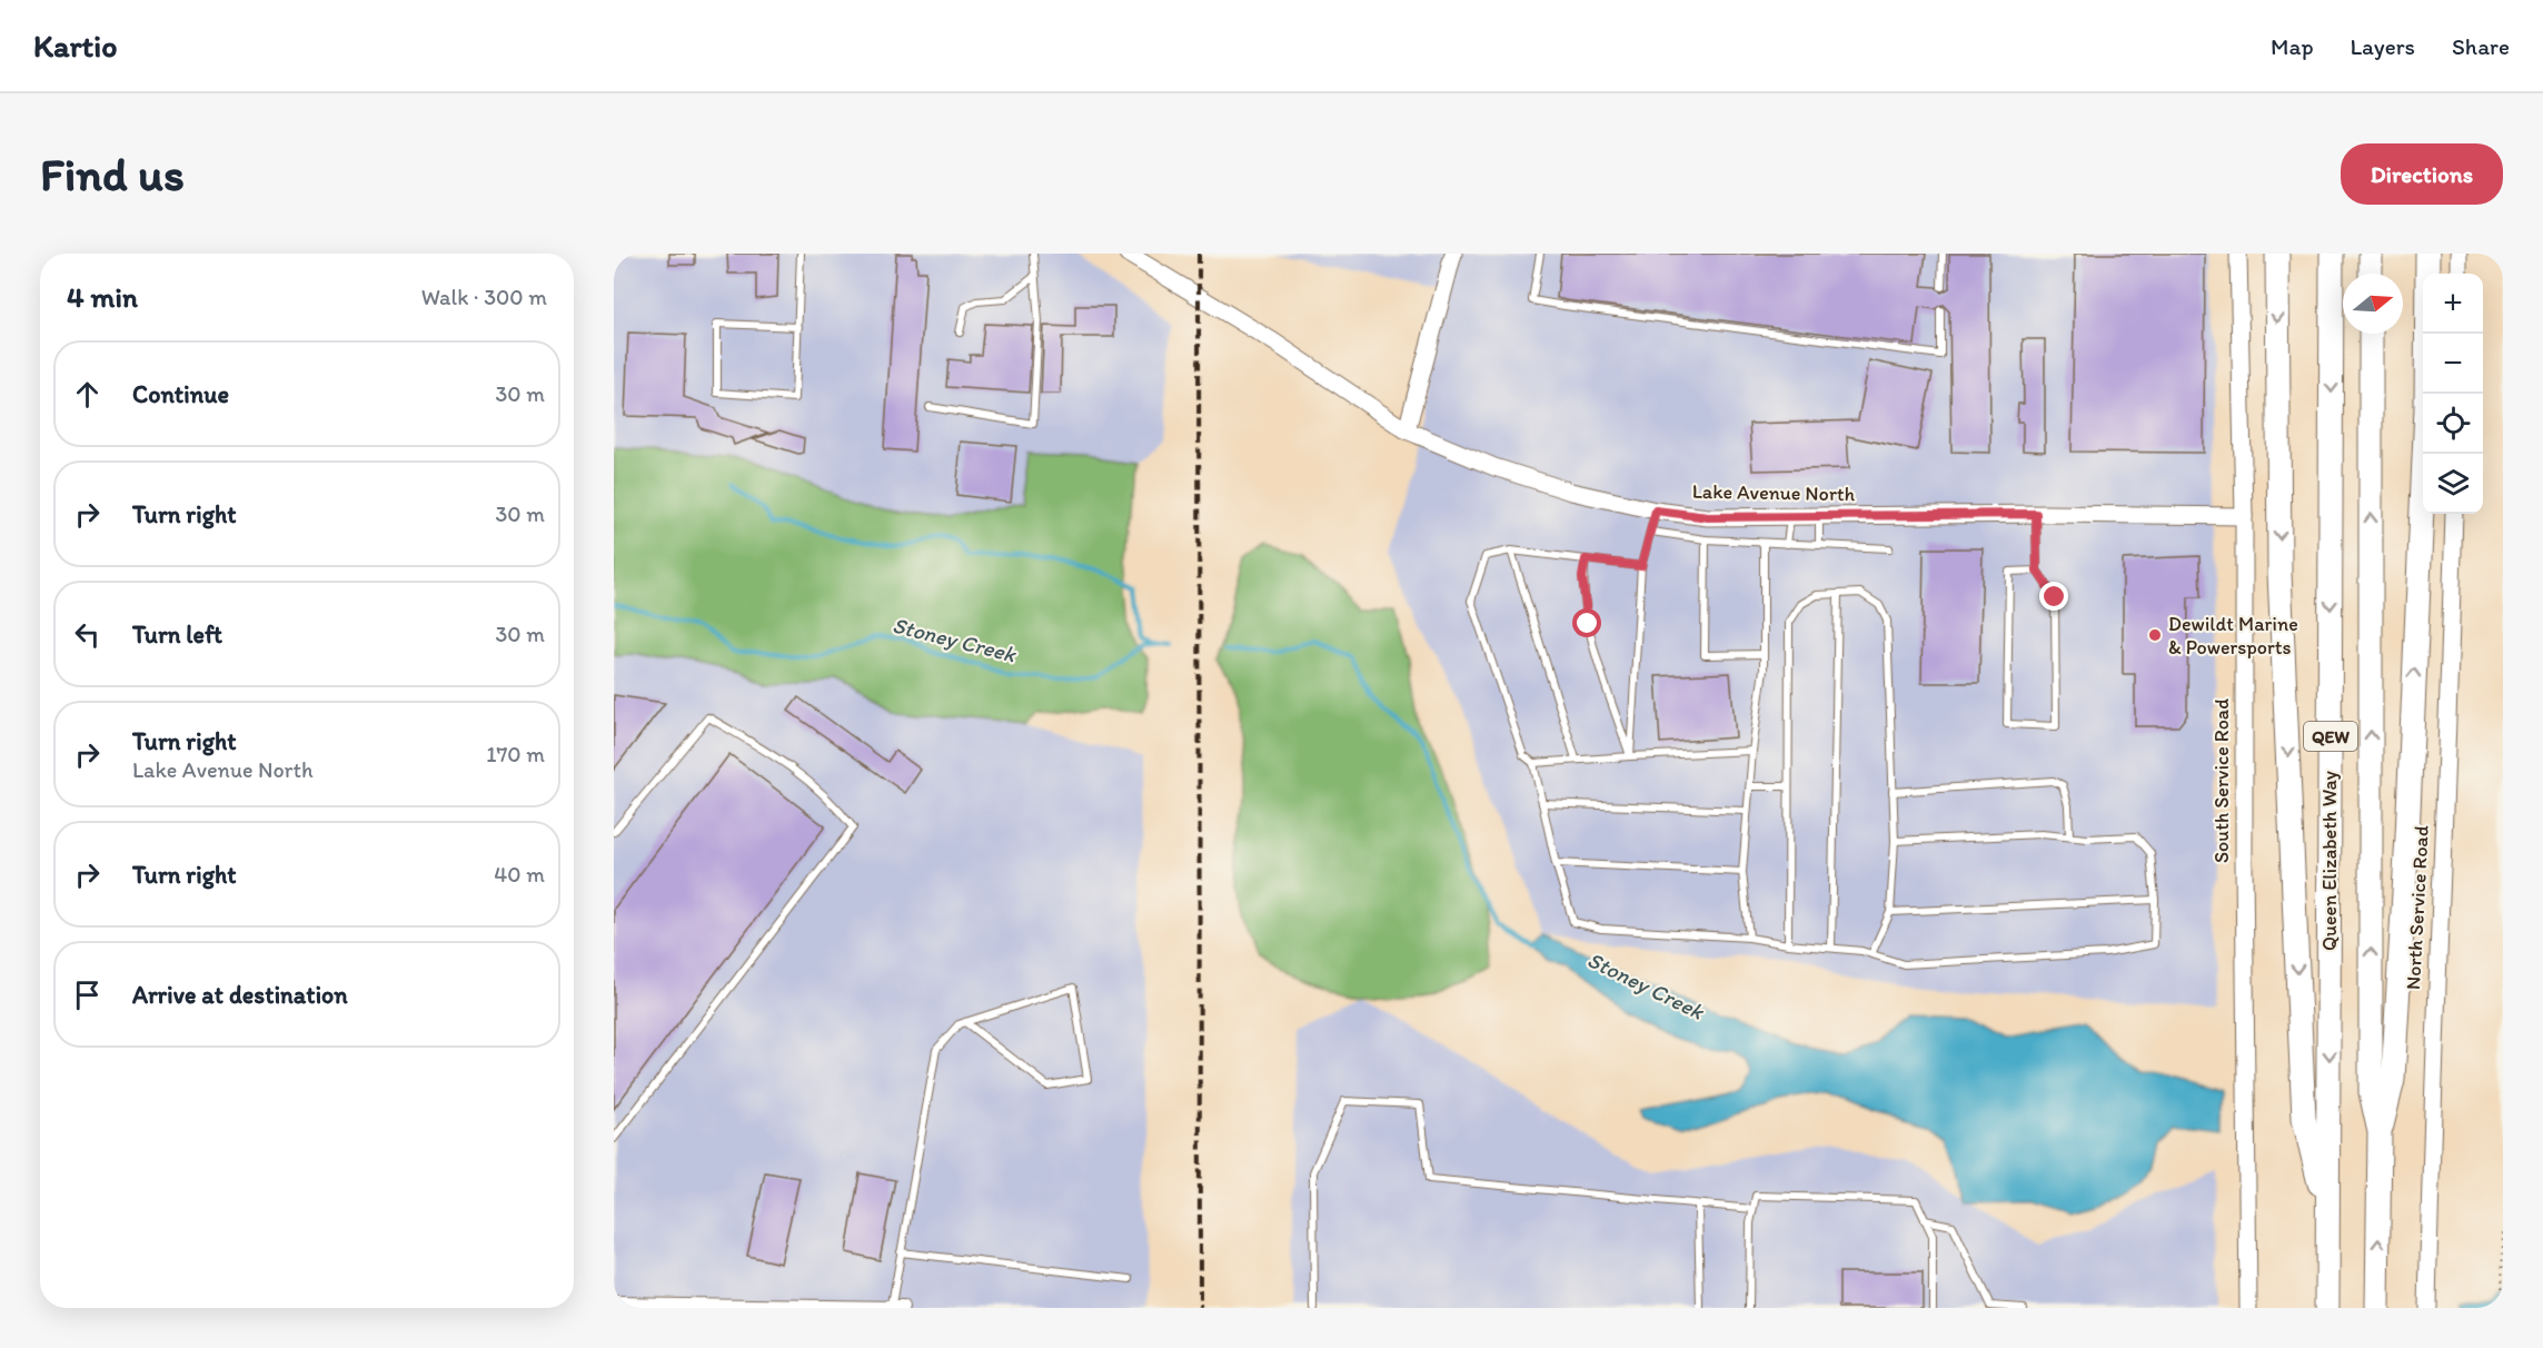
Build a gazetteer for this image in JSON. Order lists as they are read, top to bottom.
{
  "streets": {
    "highway": ["QEW", "Queen Elizabeth Way"],
    "street": ["Lake Avenue North", "South Service Road", "North Service Road"]
  },
  "crossings": [
    ["Lake Avenue North", "South Service Road"]
  ],
  "water": ["Stoney Creek"],
  "places": ["Dewildt Marine & Powersports"],
  "north": "right",
  "page": {
    "header": "Kartio",
    "nav": ["Map", "Layers", "Share"],
    "buttons": "Directions",
    "title": "Find us",
    "heading": ["4 min", "Walk · 300 m"],
    "map_buttons": ["+", "−"],
    "list": [
      ["Continue", "30 m"],
      ["Turn right", "30 m"],
      ["Turn left", "30 m"],
      ["Turn right", "Lake Avenue North", "170 m"],
      ["Turn right", "40 m"],
      "Arrive at destination"
    ]
  }
}
